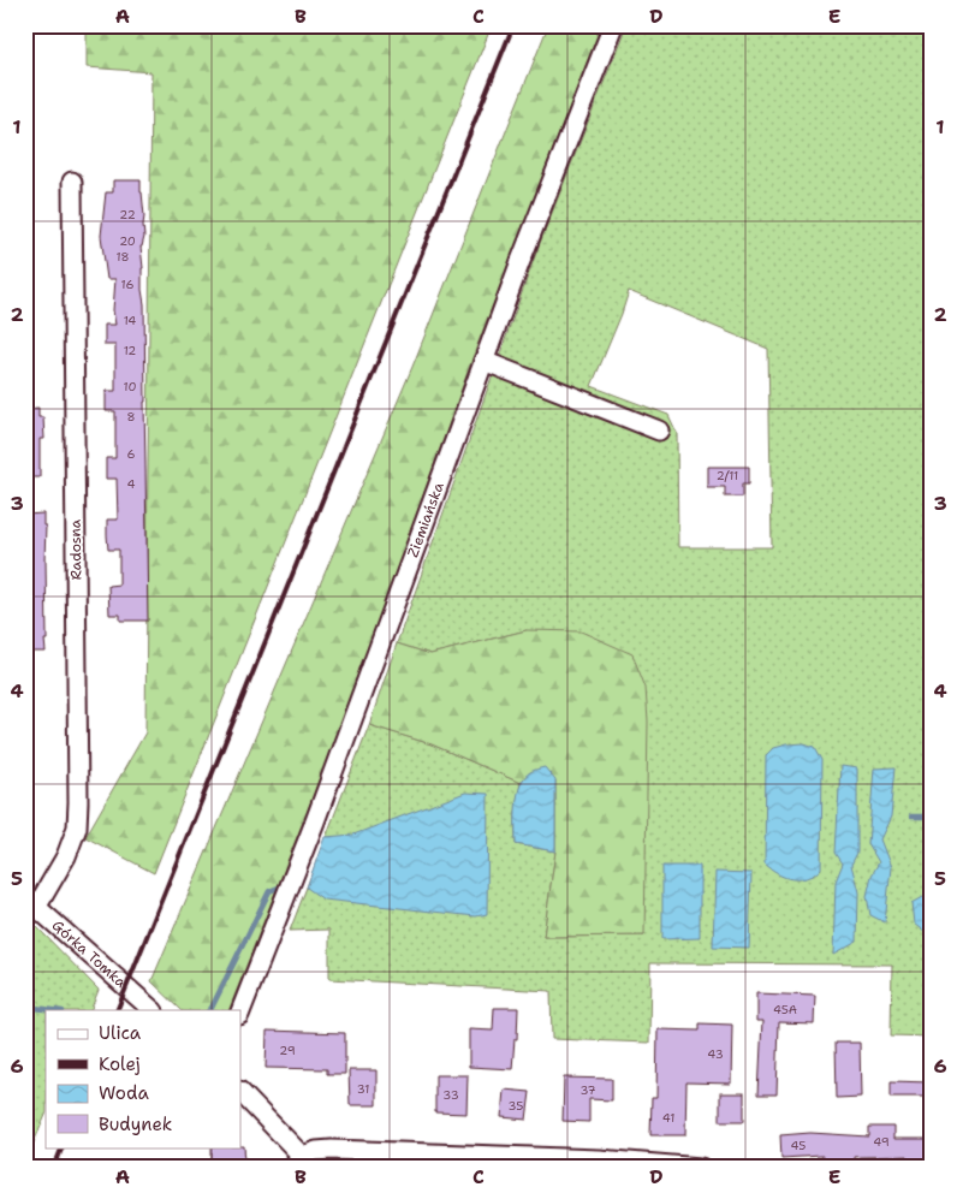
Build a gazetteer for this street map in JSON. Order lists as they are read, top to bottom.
{
  "streets": {
    "street": ["Ziemiańska", "Radosna", "Górka Tomka"]
  },
  "crossings": [
    ["Radosna", "Górka Tomka"]
  ],
  "house_numbers": [
    "22",
    "20",
    "18",
    "16",
    "14",
    "12",
    "10",
    "8",
    "6",
    "2/11",
    "4",
    "45A",
    "29",
    "43",
    "31",
    "37",
    "33",
    "35",
    "41",
    "49",
    "45"
  ],
  "legend": [
    "Ulica",
    "Kolej",
    "Woda",
    "Budynek"
  ],
  "grid": {
    "columns": [
      "A",
      "B",
      "C",
      "D",
      "E"
    ],
    "rows": [
      "1",
      "2",
      "3",
      "4",
      "5",
      "6"
    ]
  }
}
